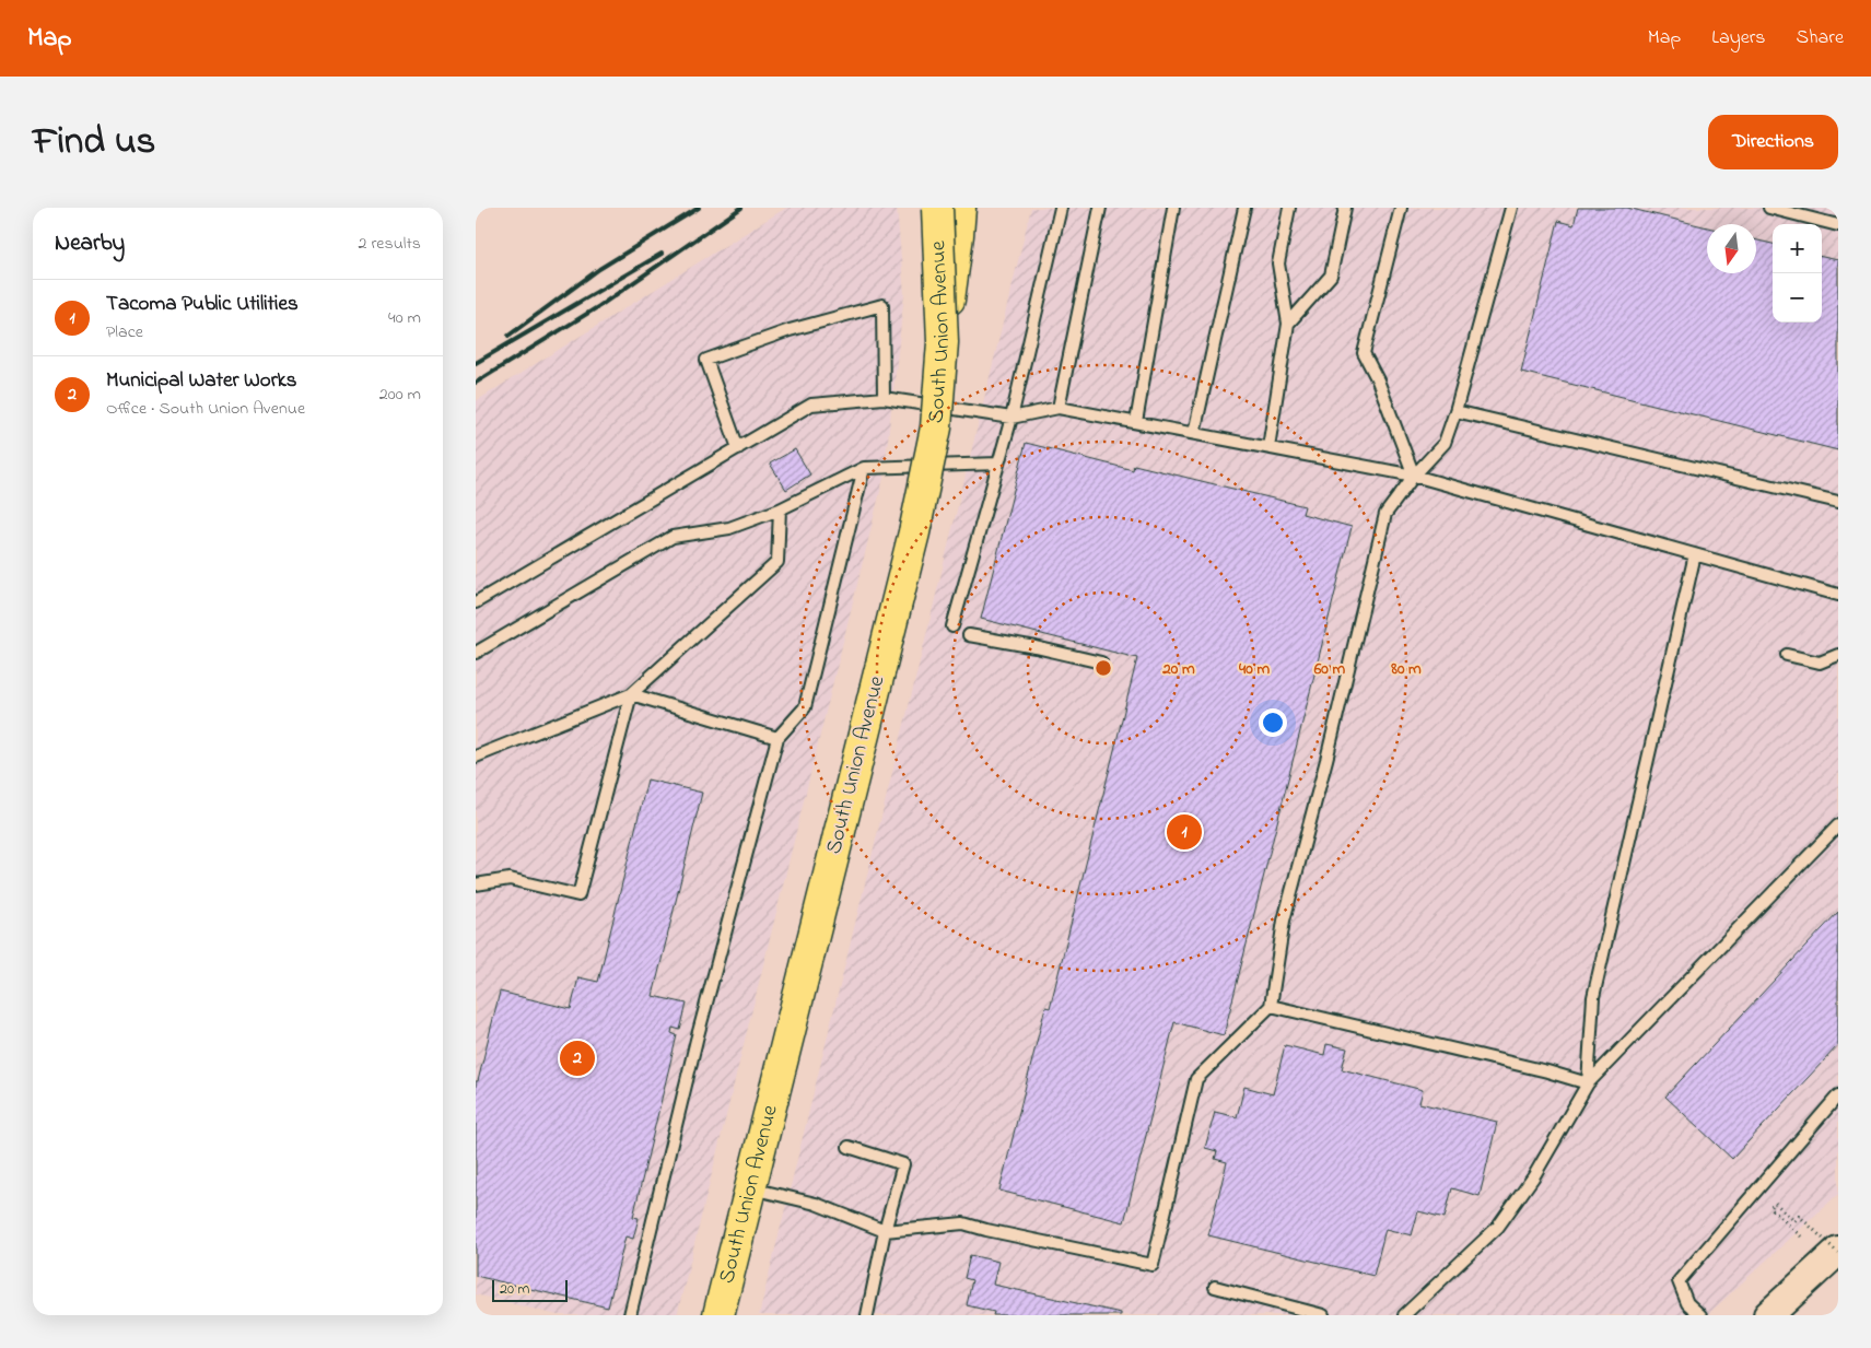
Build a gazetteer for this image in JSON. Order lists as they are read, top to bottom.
{
  "streets": {
    "main road": ["South Union Avenue"]
  },
  "scale_bar": "20 m",
  "north": "bottom",
  "page": {
    "header": "Map",
    "nav": ["Map", "Layers", "Share"],
    "title": "Find us",
    "buttons": "Directions",
    "heading": ["Nearby", "2 results"],
    "map_buttons": ["+", "−"],
    "list": [
      {
        "mark": "1",
        "name": "Tacoma Public Utilities",
        "note": "Place",
        "value": "40 m"
      },
      {
        "mark": "2",
        "name": "Municipal Water Works",
        "note": "Office · South Union Avenue",
        "value": "200 m"
      }
    ],
    "pins": ["1", "2"],
    "scale": "20 m"
  },
  "rings": [
    "20 m",
    "40 m",
    "60 m",
    "80 m"
  ]
}
